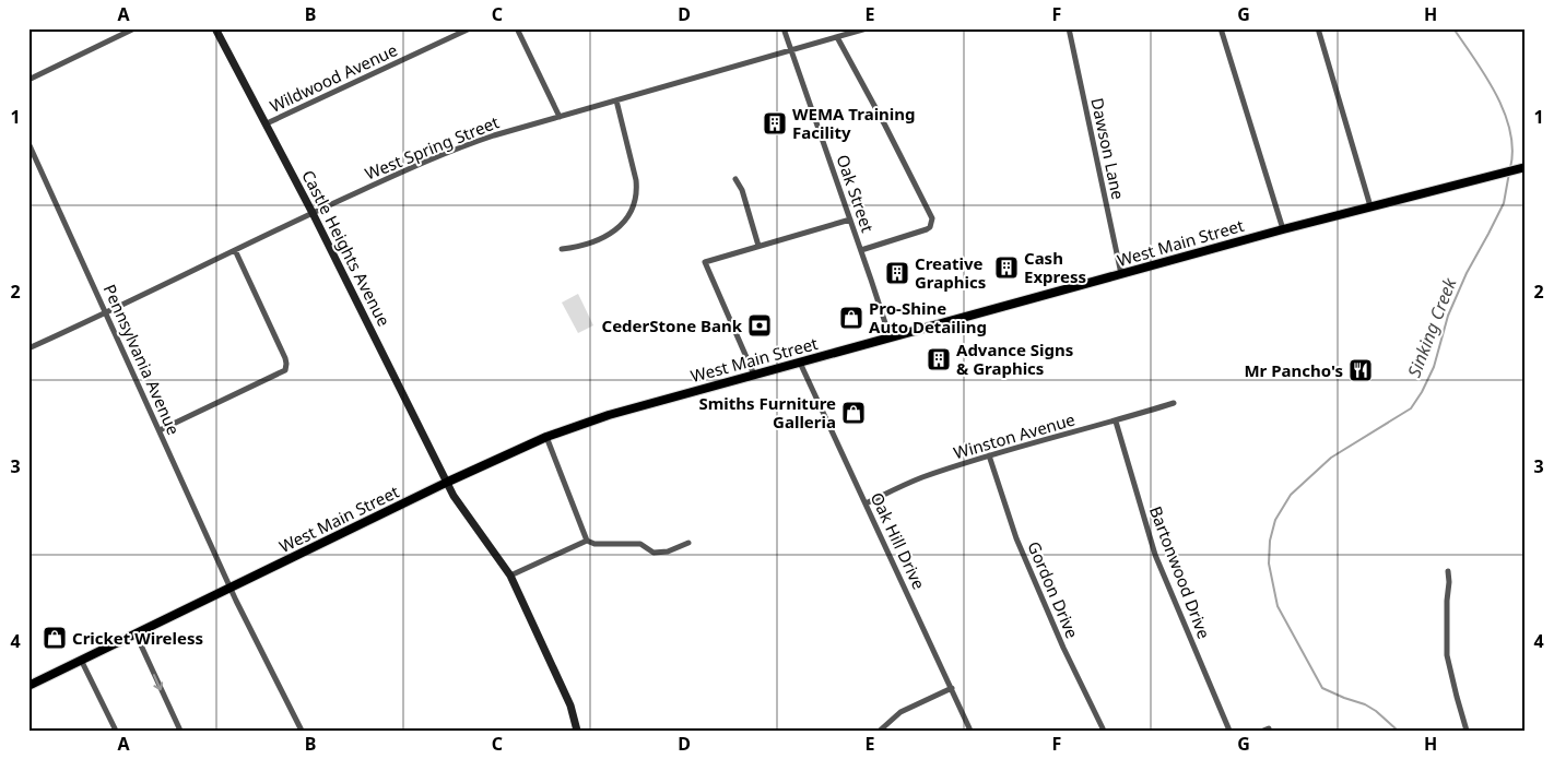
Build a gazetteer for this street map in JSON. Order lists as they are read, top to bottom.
{
  "streets": {
    "main road": ["West Main Street"],
    "street": [
      "Wildwood Avenue",
      "West Spring Street",
      "Dawson Lane",
      "Oak Street",
      "Castle Heights Avenue",
      "Pennsylvania Avenue",
      "Winston Avenue",
      "Oak Hill Drive",
      "Bartonwood Drive",
      "Gordon Drive"
    ]
  },
  "crossings": [
    ["Wildwood Avenue", "Castle Heights Avenue"],
    ["West Spring Street", "Oak Street"],
    ["West Spring Street", "Castle Heights Avenue"],
    ["West Spring Street", "Pennsylvania Avenue"],
    ["Dawson Lane", "West Main Street"],
    ["Oak Street", "West Main Street"],
    ["West Main Street", "Castle Heights Avenue"],
    ["West Main Street", "Pennsylvania Avenue"],
    ["West Main Street", "Oak Hill Drive"],
    ["Winston Avenue", "Oak Hill Drive"],
    ["Winston Avenue", "Bartonwood Drive"],
    ["Winston Avenue", "Gordon Drive"]
  ],
  "water": ["Sinking Creek"],
  "places": {
    "building": [
      "WEMA Training Facility",
      "Cash Express",
      "Creative Graphics",
      "Advance Signs & Graphics"
    ],
    "shop": ["Pro-Shine Auto Detailing", "Smiths Furniture Galleria", "Cricket Wireless"],
    "bank": ["CederStone Bank"],
    "restaurant": ["Mr Pancho's"]
  },
  "grid": {
    "columns": [
      "A",
      "B",
      "C",
      "D",
      "E",
      "F",
      "G",
      "H"
    ],
    "rows": [
      "1",
      "2",
      "3",
      "4"
    ]
  }
}
